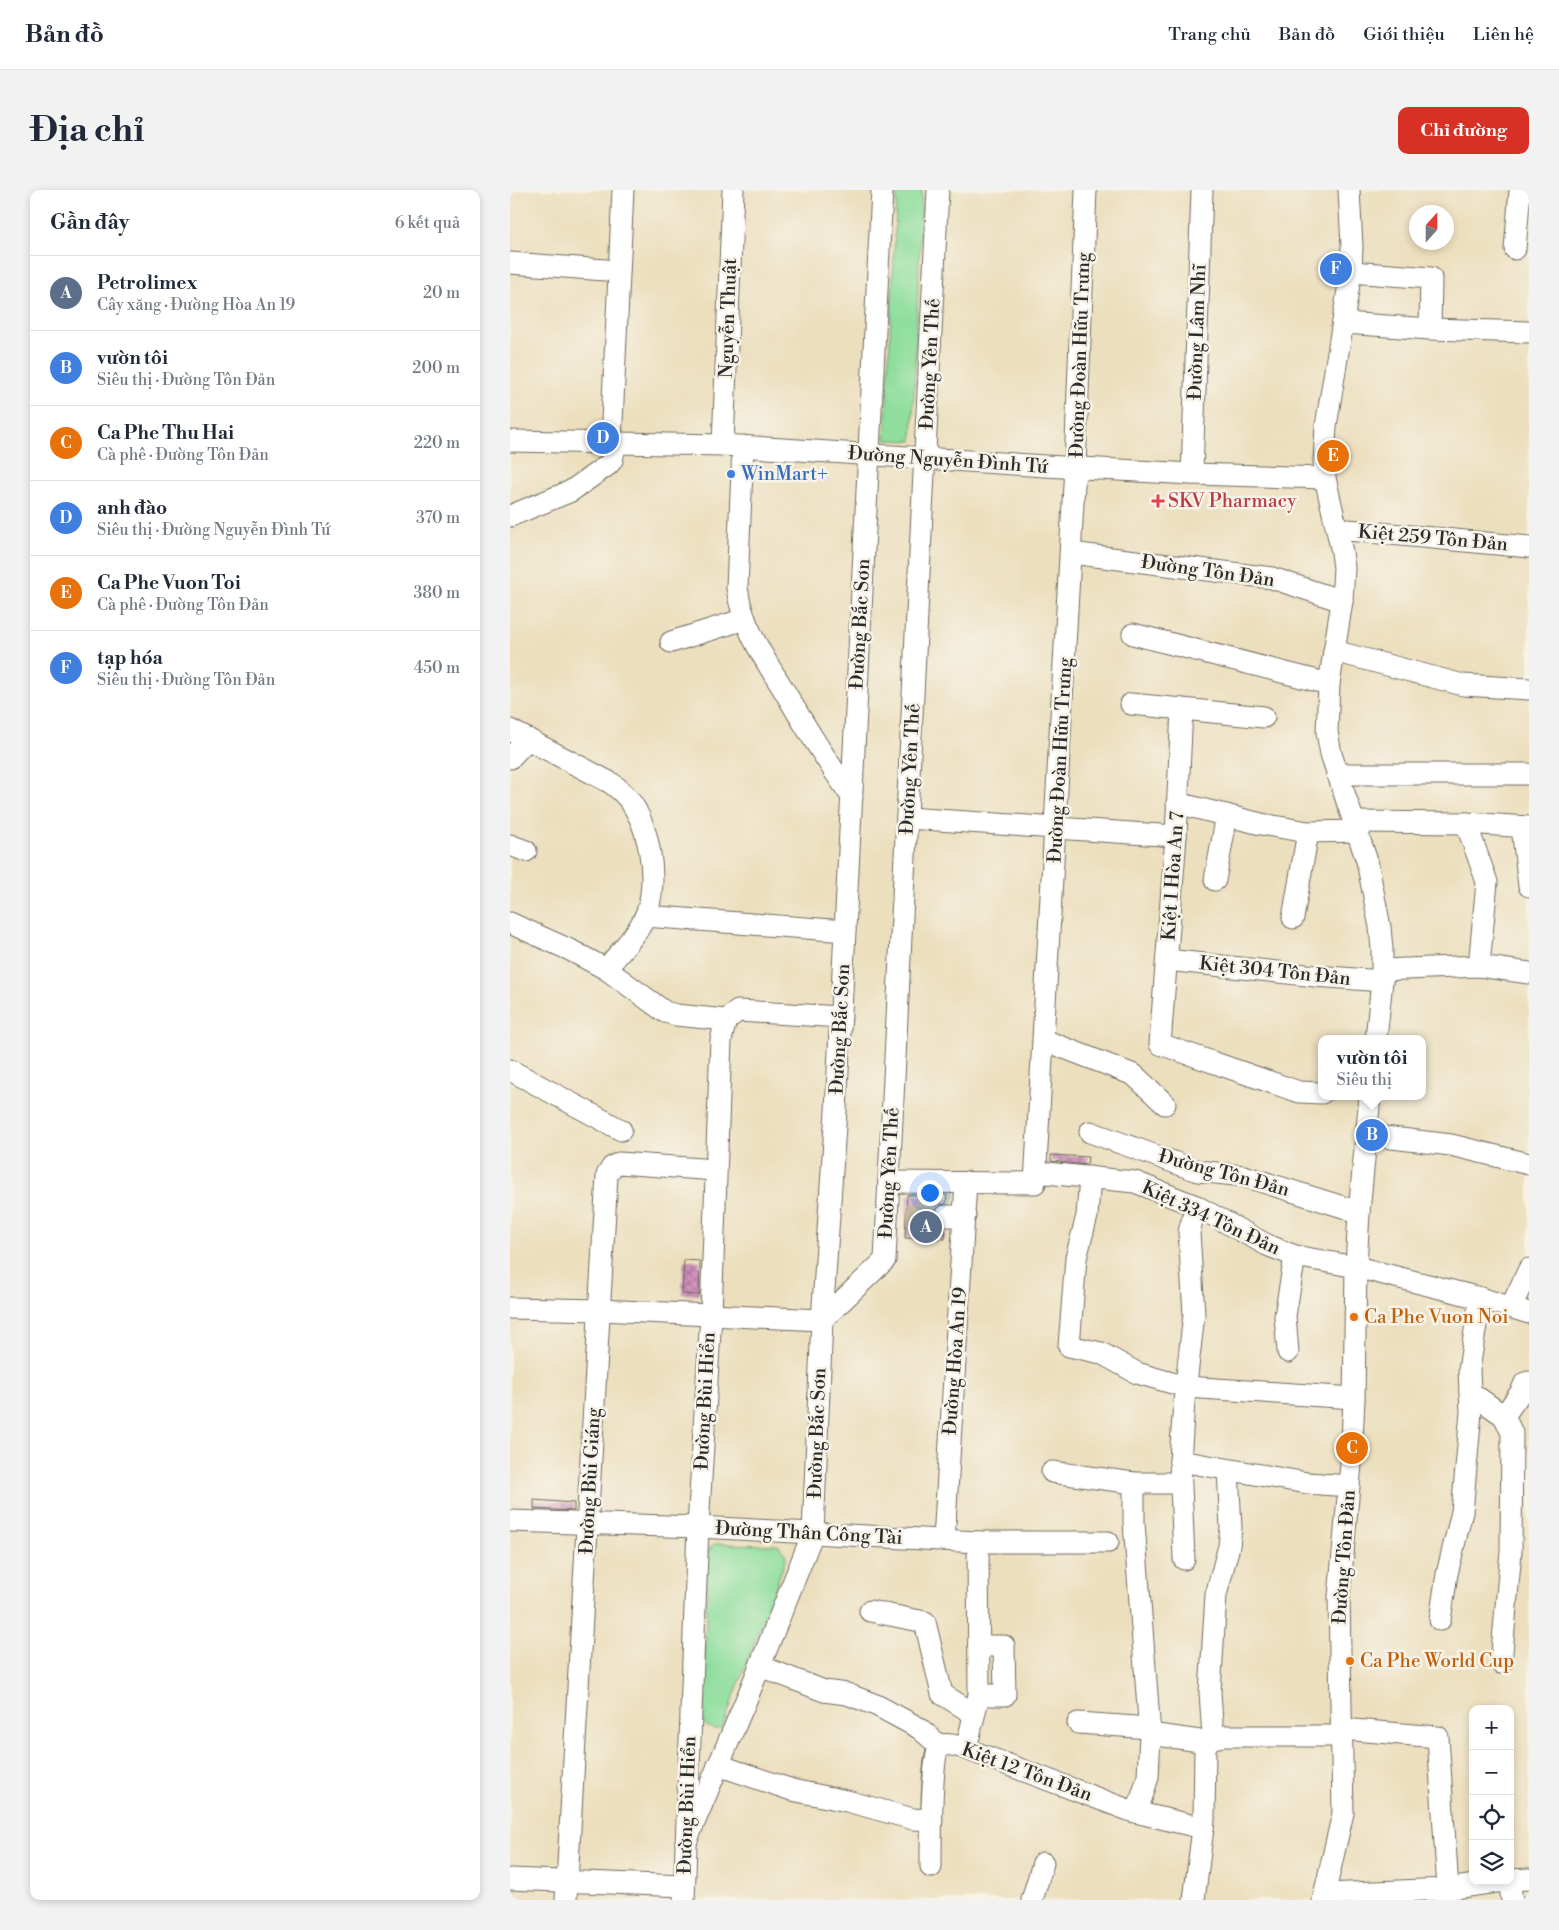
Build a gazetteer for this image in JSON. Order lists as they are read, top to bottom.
{
  "streets": {
    "street": [
      "Nguyễn Thuật",
      "Đường Lâm Nhĩ",
      "Đường Đoàn Hữu Trưng",
      "Đường Yên Thế",
      "Đường Nguyễn Đình Tứ",
      "Kiệt 259 Tôn Đản",
      "Đường Tôn Đản",
      "Đường Bắc Sơn",
      "Kiệt 1 Hòa An 7",
      "Kiệt 304 Tôn Đản",
      "Kiệt 334 Tôn Đản",
      "Đường Hòa An 19",
      "Đường Bùi Hiển",
      "Đường Bùi Giáng",
      "Đường Thân Công Tài",
      "Kiệt 12 Tôn Đản"
    ]
  },
  "crossings": [
    ["Nguyễn Thuật", "Đường Nguyễn Đình Tứ"],
    ["Nguyễn Thuật", "Đường Bắc Sơn"],
    ["Đường Lâm Nhĩ", "Đường Nguyễn Đình Tứ"],
    ["Đường Đoàn Hữu Trưng", "Đường Nguyễn Đình Tứ"],
    ["Đường Đoàn Hữu Trưng", "Đường Tôn Đản"],
    ["Đường Đoàn Hữu Trưng", "Kiệt 334 Tôn Đản"],
    ["Đường Yên Thế", "Đường Nguyễn Đình Tứ"],
    ["Đường Yên Thế", "Đường Bắc Sơn"],
    ["Đường Nguyễn Đình Tứ", "Đường Bắc Sơn"],
    ["Đường Tôn Đản", "Kiệt 334 Tôn Đản"],
    ["Đường Bắc Sơn", "Đường Bùi Hiển"],
    ["Đường Bắc Sơn", "Đường Thân Công Tài"],
    ["Kiệt 1 Hòa An 7", "Kiệt 304 Tôn Đản"],
    ["Đường Hòa An 19", "Đường Thân Công Tài"],
    ["Đường Bùi Hiển", "Đường Bùi Giáng"],
    ["Đường Bùi Hiển", "Đường Thân Công Tài"],
    ["Đường Bùi Giáng", "Đường Thân Công Tài"]
  ],
  "places": {
    "other": ["WinMart+", "Ca Phe Vuon Noi", "Ca Phe World Cup"],
    "health": ["SKV Pharmacy"]
  },
  "north": "top",
  "page": {
    "header": "Bản đồ",
    "nav": [
      "Trang chủ",
      "Bản đồ",
      "Giới thiệu",
      "Liên hệ"
    ],
    "buttons": "Chỉ đường",
    "title": "Địa chỉ",
    "heading": ["Gần đây", "6 kết quả"],
    "pins": [
      "F",
      "D",
      "E",
      "B",
      "A",
      "C"
    ],
    "list": [
      {
        "mark": "A",
        "name": "Petrolimex",
        "note": "Cây xăng · Đường Hòa An 19",
        "value": "20 m"
      },
      {
        "mark": "B",
        "name": "vườn tôi",
        "note": "Siêu thị · Đường Tôn Đản",
        "value": "200 m"
      },
      {
        "mark": "C",
        "name": "Ca Phe Thu Hai",
        "note": "Cà phê · Đường Tôn Đản",
        "value": "220 m"
      },
      {
        "mark": "D",
        "name": "anh đào",
        "note": "Siêu thị · Đường Nguyễn Đình Tứ",
        "value": "370 m"
      },
      {
        "mark": "E",
        "name": "Ca Phe Vuon Toi",
        "note": "Cà phê · Đường Tôn Đản",
        "value": "380 m"
      },
      {
        "mark": "F",
        "name": "tạp hóa",
        "note": "Siêu thị · Đường Tôn Đản",
        "value": "450 m"
      }
    ],
    "popup": ["vườn tôi", "Siêu thị"],
    "map_buttons": ["+", "−"]
  }
}
